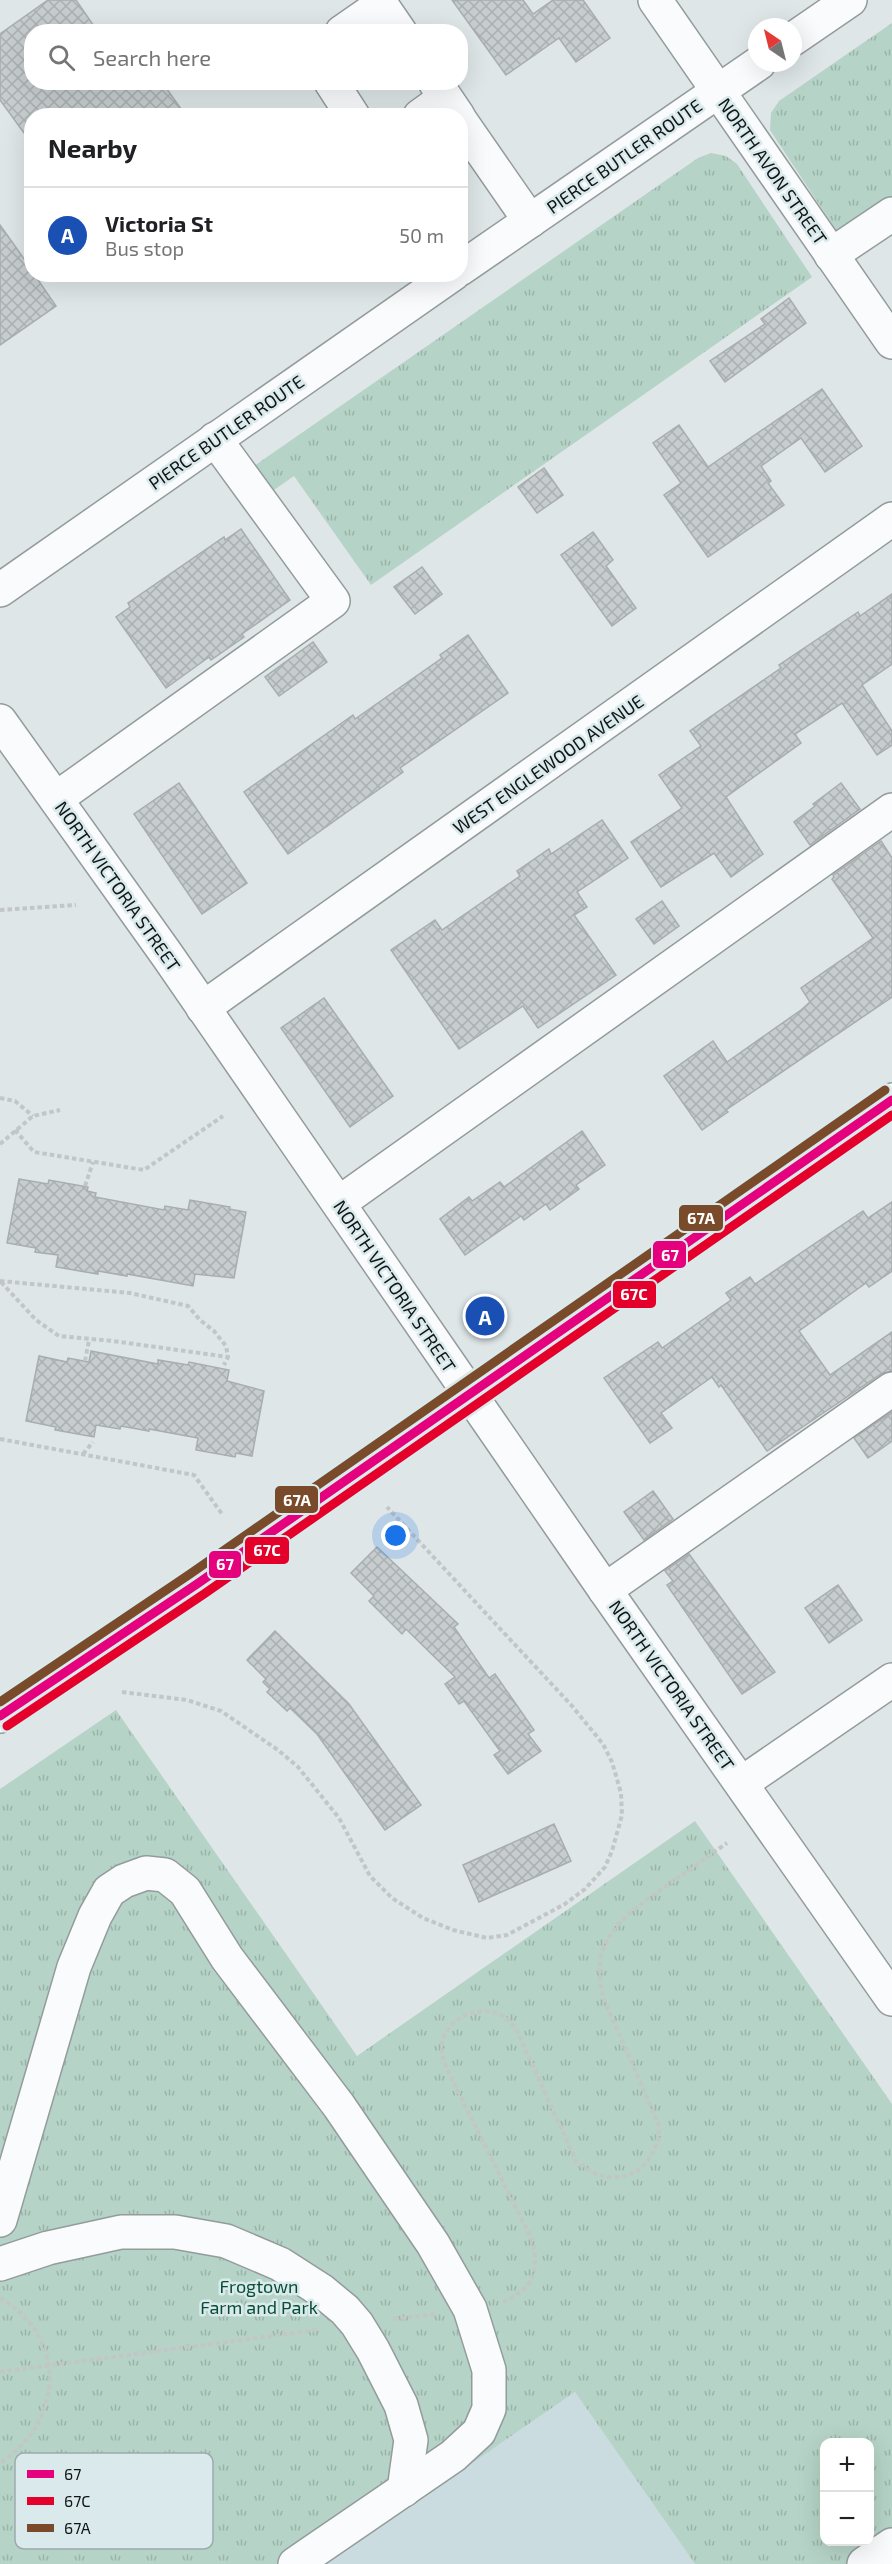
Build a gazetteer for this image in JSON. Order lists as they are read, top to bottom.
{
  "streets": {
    "street": [
      "PIERCE BUTLER ROUTE",
      "NORTH AVON STREET",
      "WEST ENGLEWOOD AVENUE",
      "NORTH VICTORIA STREET"
    ]
  },
  "crossings": [
    ["PIERCE BUTLER ROUTE", "NORTH AVON STREET"],
    ["WEST ENGLEWOOD AVENUE", "NORTH VICTORIA STREET"]
  ],
  "parks": ["Frogtown Farm and Park"],
  "lines": ["transit line 67A", "transit line 67", "transit line 67C"],
  "legend": ["67", "67C", "67A"],
  "north": "top left",
  "page": {
    "search": "Search here",
    "heading": "Nearby",
    "list": [
      {
        "mark": "A",
        "name": "Victoria St",
        "note": "Bus stop",
        "value": "50 m"
      }
    ],
    "pins": "A",
    "map_buttons": ["+", "−"]
  }
}
